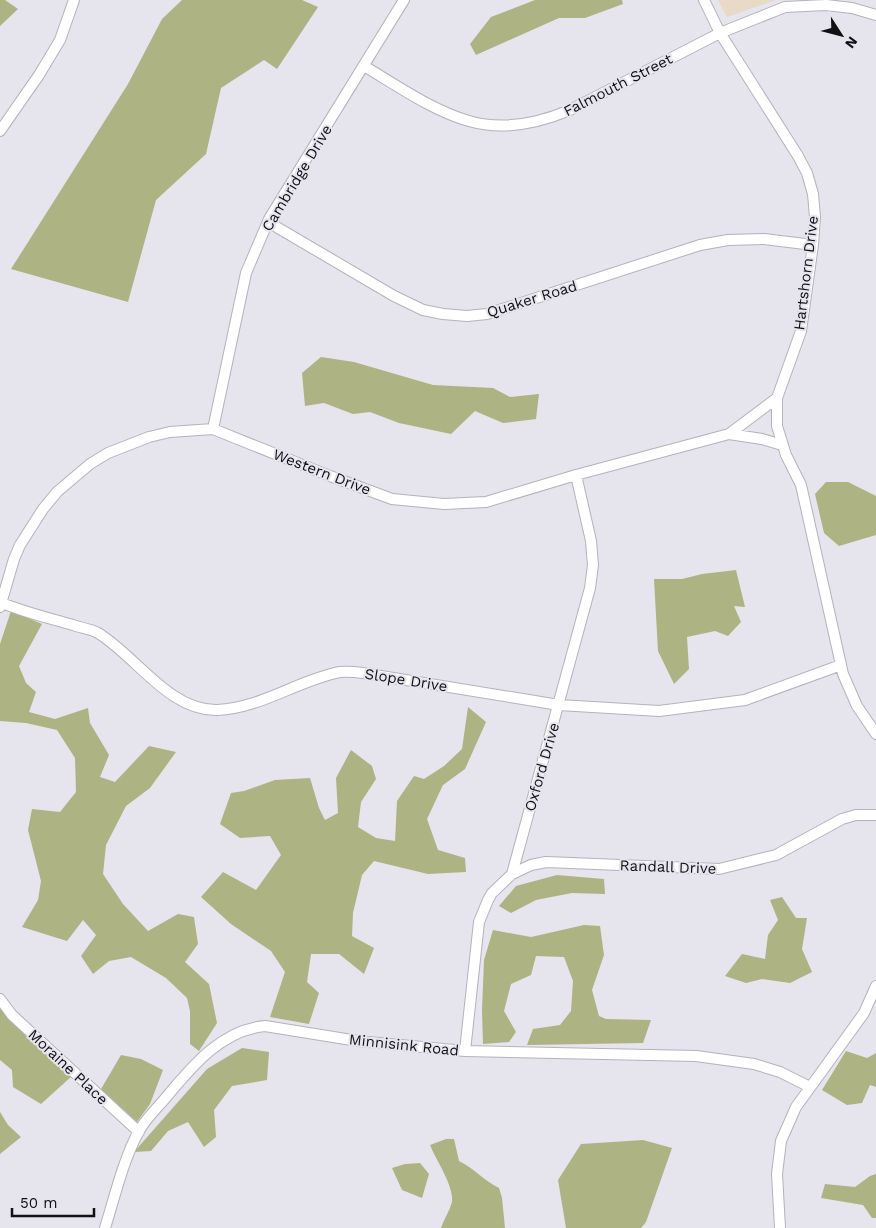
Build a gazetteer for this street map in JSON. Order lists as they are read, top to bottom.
{
  "streets": {
    "street": [
      "Falmouth Street",
      "Cambridge Drive",
      "Hartshorn Drive",
      "Quaker Road",
      "Western Drive",
      "Slope Drive",
      "Oxford Drive",
      "Randall Drive",
      "Minnisink Road",
      "Moraine Place"
    ]
  },
  "crossings": [
    ["Falmouth Street", "Cambridge Drive"],
    ["Falmouth Street", "Hartshorn Drive"],
    ["Cambridge Drive", "Quaker Road"],
    ["Cambridge Drive", "Western Drive"],
    ["Hartshorn Drive", "Quaker Road"],
    ["Hartshorn Drive", "Western Drive"],
    ["Hartshorn Drive", "Slope Drive"],
    ["Western Drive", "Slope Drive"],
    ["Western Drive", "Oxford Drive"],
    ["Slope Drive", "Oxford Drive"],
    ["Oxford Drive", "Randall Drive"],
    ["Minnisink Road", "Moraine Place"]
  ],
  "scale_bar": "50 m",
  "north": "bottom right"
}
